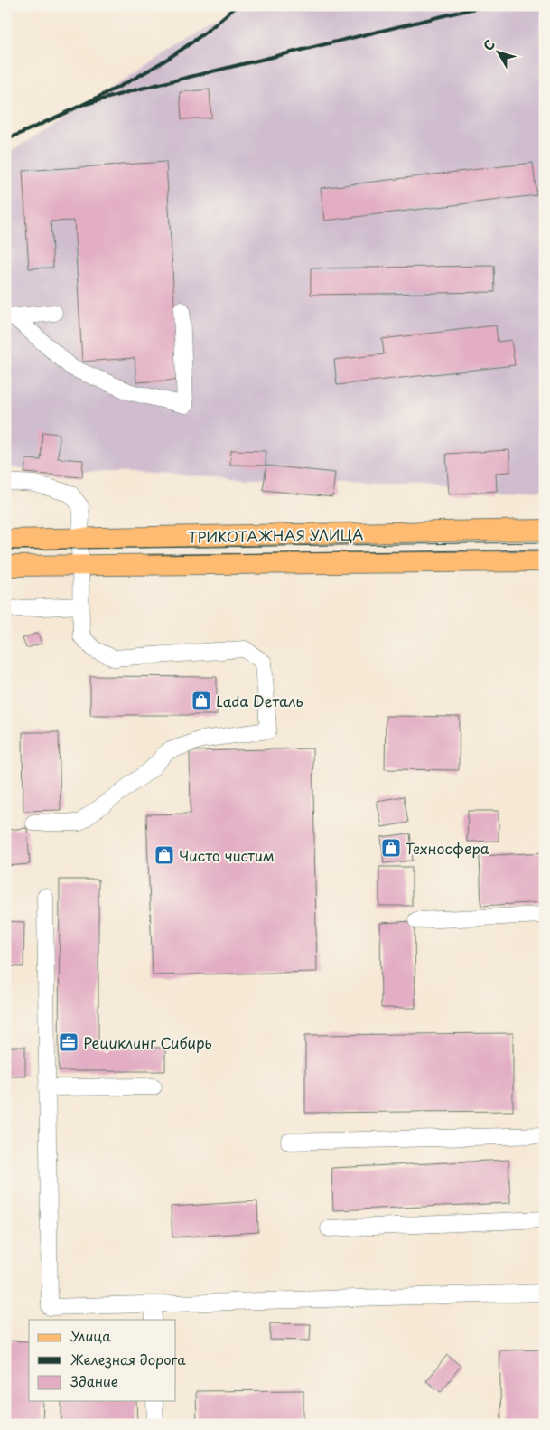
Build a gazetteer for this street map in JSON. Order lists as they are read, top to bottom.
{
  "streets": {
    "main road": ["ТРИКОТАЖНАЯ УЛИЦА"]
  },
  "places": {
    "shop": ["Lada Dеталь", "Техносфера", "Чисто чистим"],
    "office": ["Рециклинг Сибирь"]
  },
  "legend": ["Улица", "Железная дорога", "Здание"],
  "north": "top left"
}
